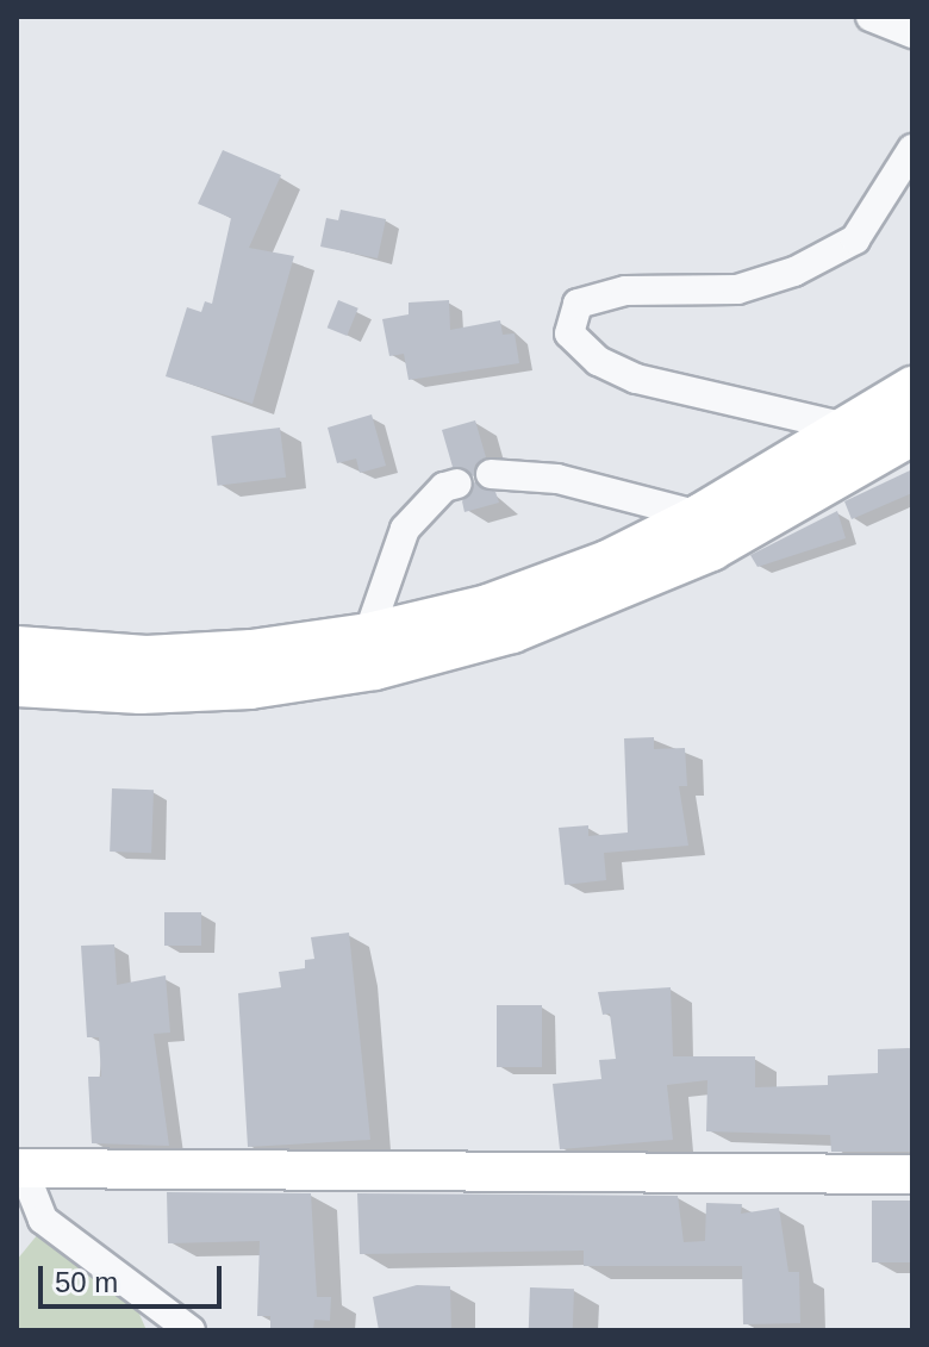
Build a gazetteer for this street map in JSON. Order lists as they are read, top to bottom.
{
  "scale_bar": "50 m"
}
